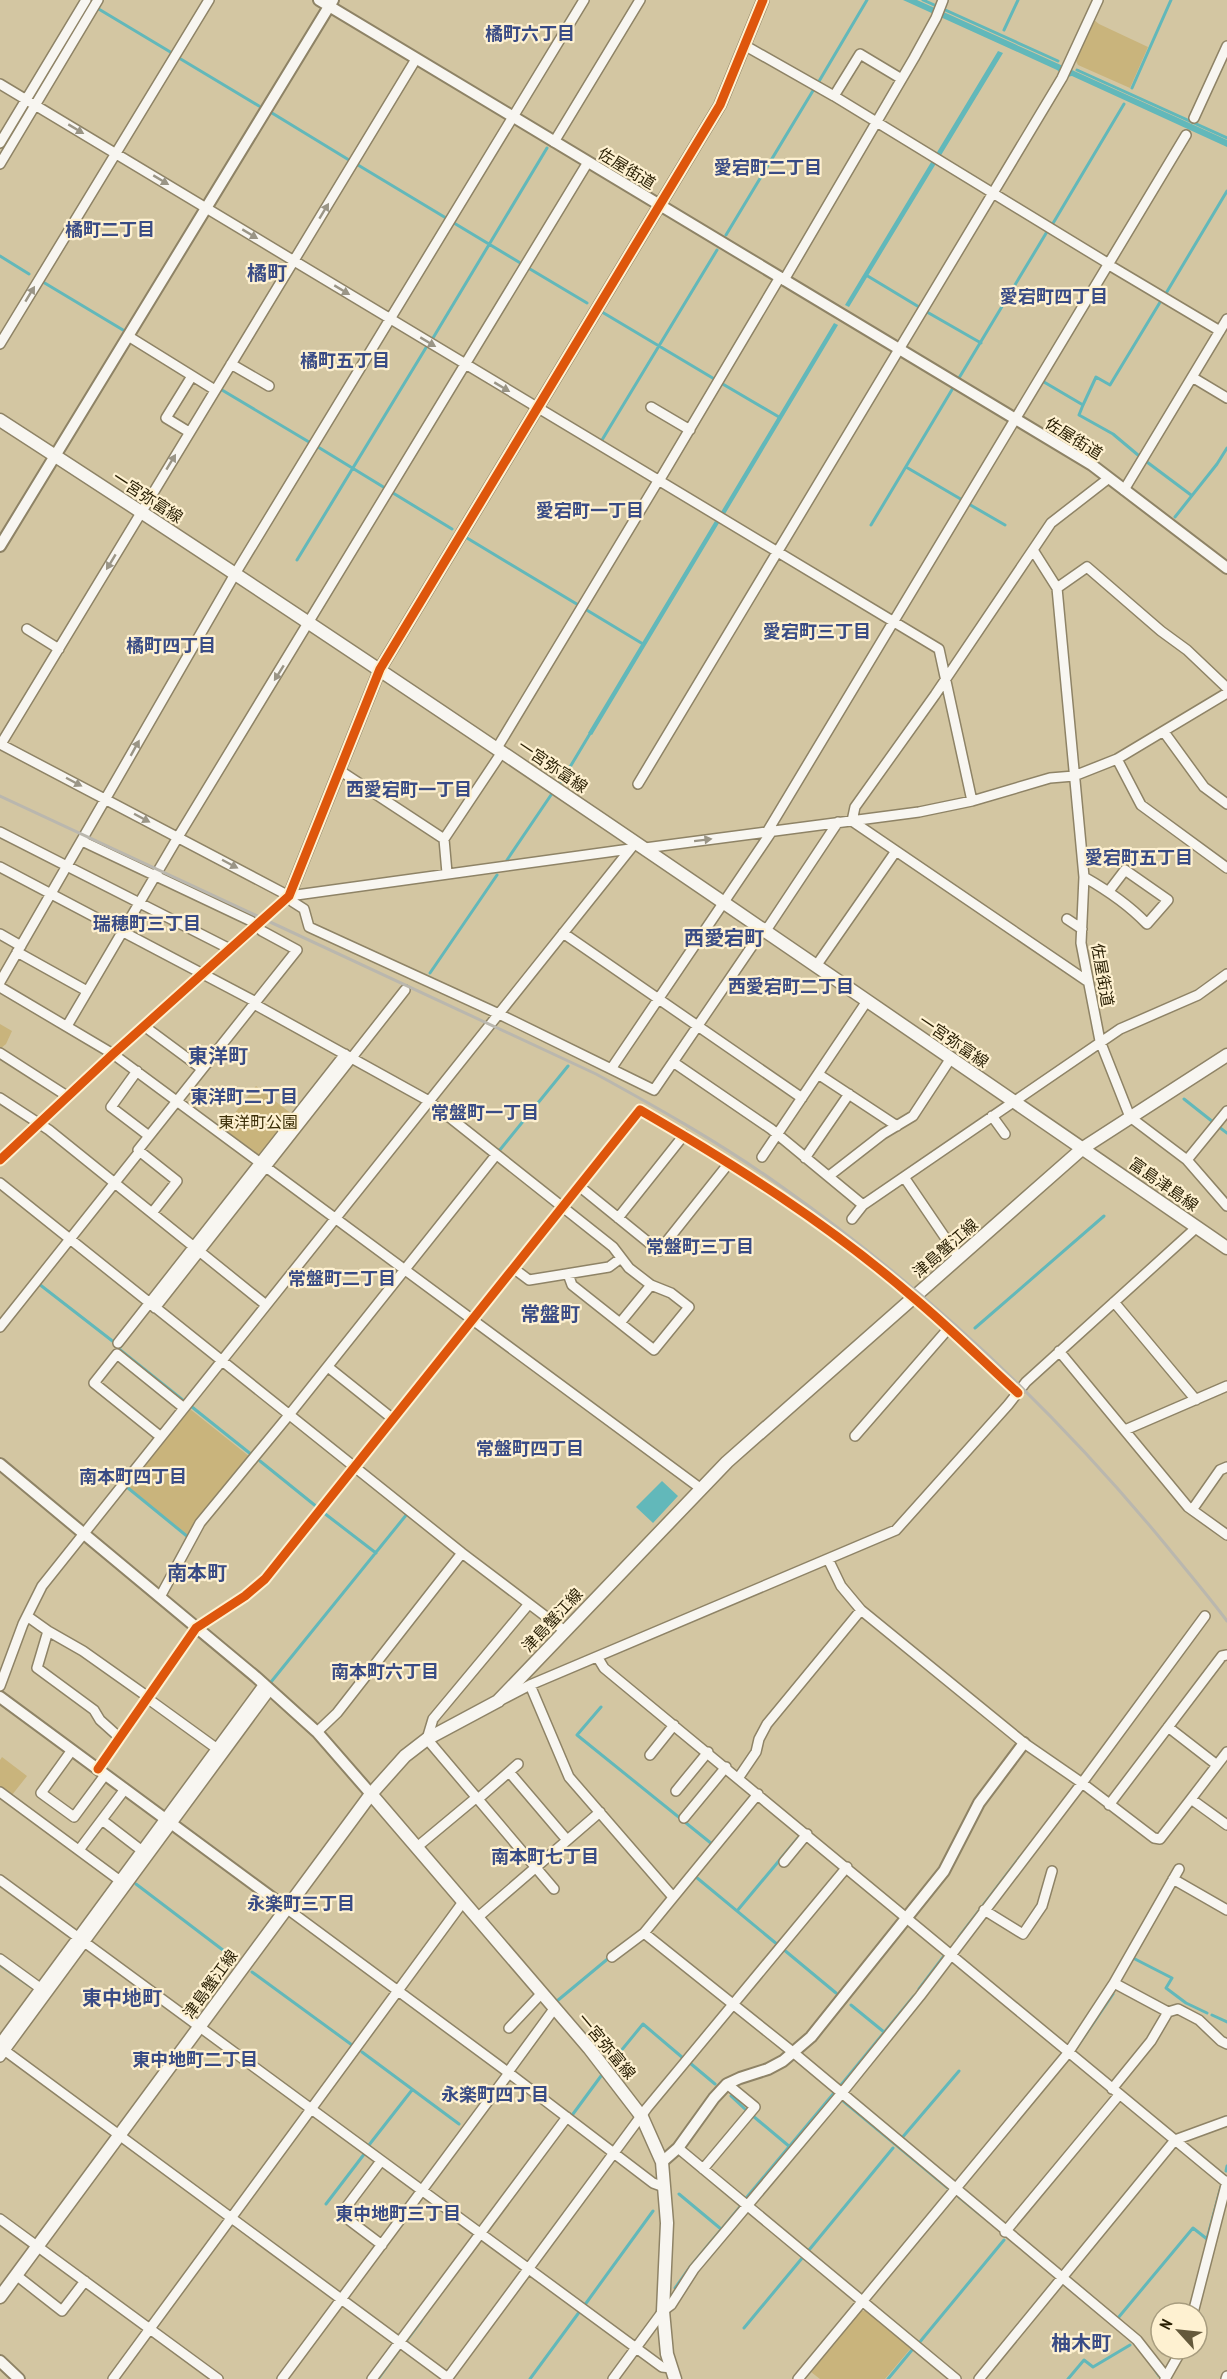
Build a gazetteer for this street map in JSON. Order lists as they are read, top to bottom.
{
  "streets": {
    "main road": ["一宮弥富線", "富島津島線", "津島蟹江線"],
    "street": ["佐屋街道"]
  },
  "crossings": [
    ["佐屋街道", "津島蟹江線"],
    ["一宮弥富線", "富島津島線"],
    ["一宮弥富線", "津島蟹江線"],
    ["富島津島線", "津島蟹江線"]
  ],
  "districts": [
    "橘町六丁目",
    "愛宕町二丁目",
    "橘町二丁目",
    "橘町",
    "愛宕町四丁目",
    "橘町五丁目",
    "愛宕町一丁目",
    "愛宕町三丁目",
    "橘町四丁目",
    "西愛宕町一丁目",
    "愛宕町五丁目",
    "瑞穂町三丁目",
    "西愛宕町",
    "西愛宕町二丁目",
    "東洋町",
    "東洋町二丁目",
    "常盤町一丁目",
    "常盤町三丁目",
    "常盤町二丁目",
    "常盤町",
    "常盤町四丁目",
    "南本町四丁目",
    "南本町",
    "南本町六丁目",
    "南本町七丁目",
    "永楽町三丁目",
    "東中地町",
    "東中地町二丁目",
    "永楽町四丁目",
    "東中地町三丁目",
    "柚木町"
  ],
  "parks": ["東洋町公園"],
  "north": "top left"
}
